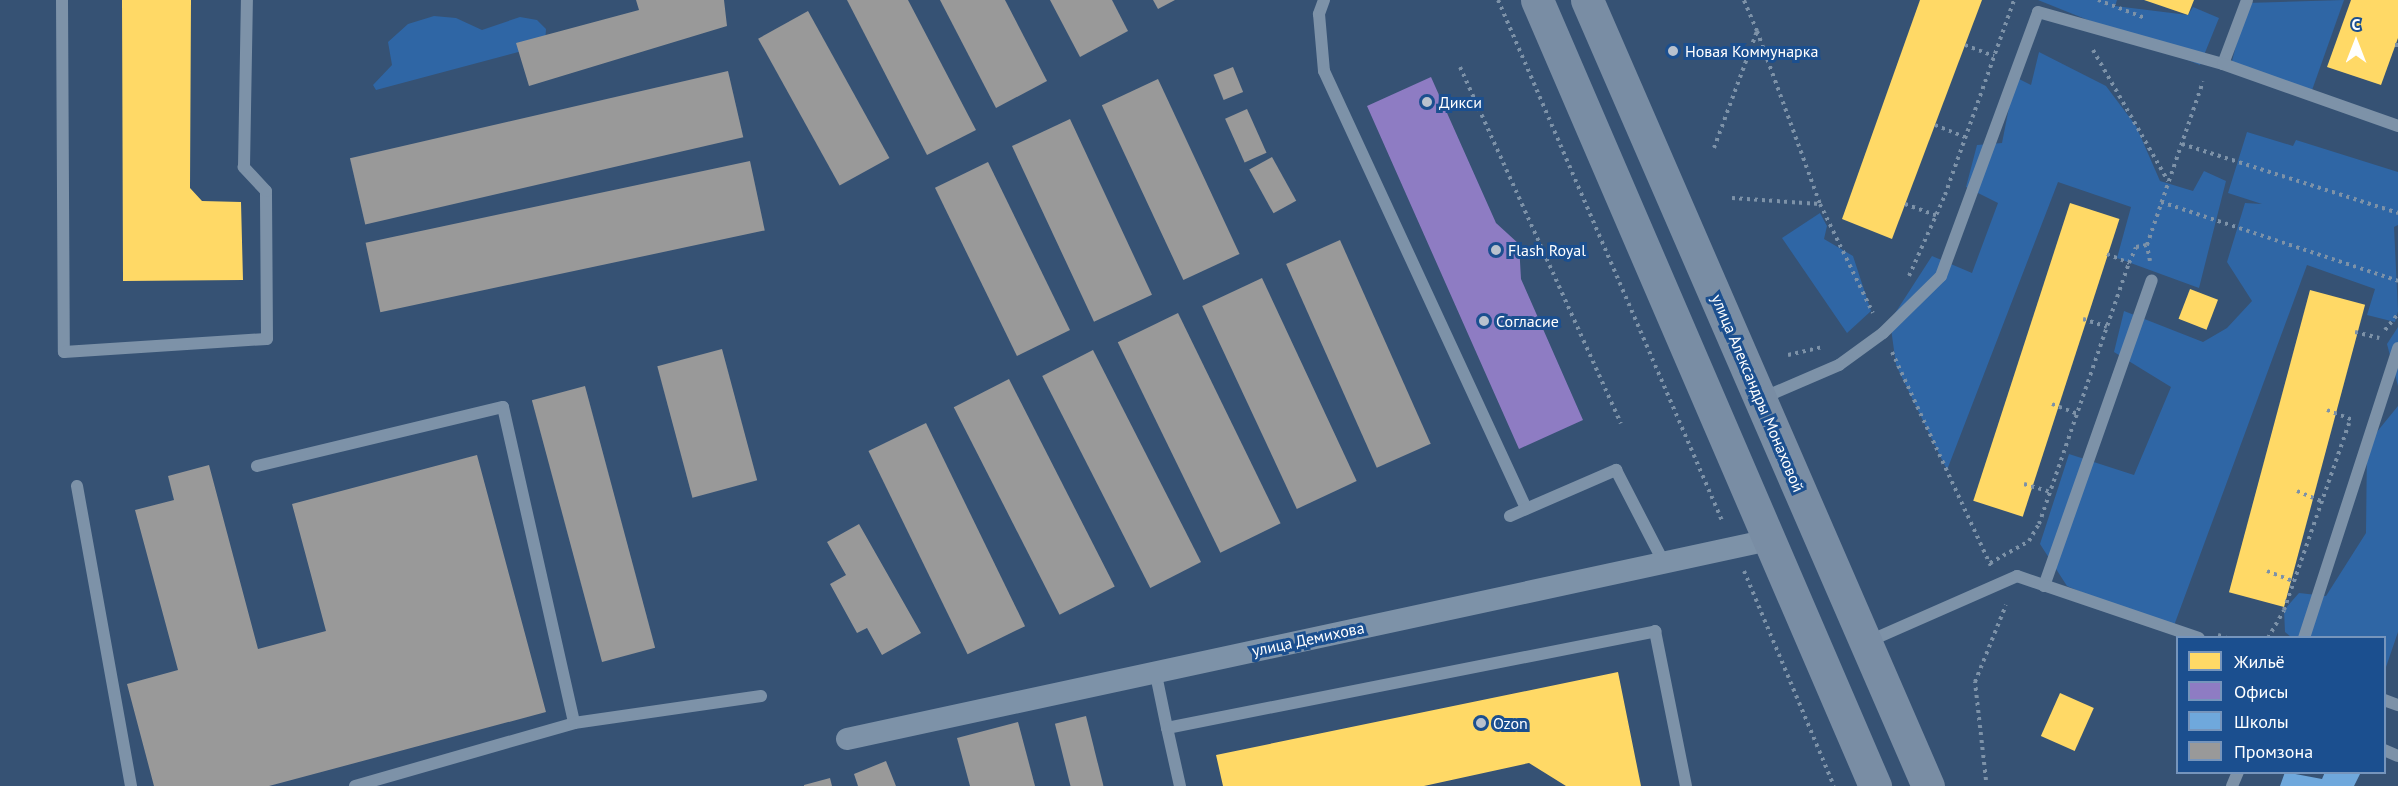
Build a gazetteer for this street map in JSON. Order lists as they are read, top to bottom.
{
  "streets": {
    "main road": ["улица Александры Монаховой"],
    "street": ["улица Демихова"]
  },
  "places": [
    "Новая Коммунарка",
    "Дикси",
    "Flash Royal",
    "Согласие",
    "Ozon"
  ],
  "legend": [
    "Жильё",
    "Офисы",
    "Школы",
    "Промзона"
  ],
  "north": "top"
}
